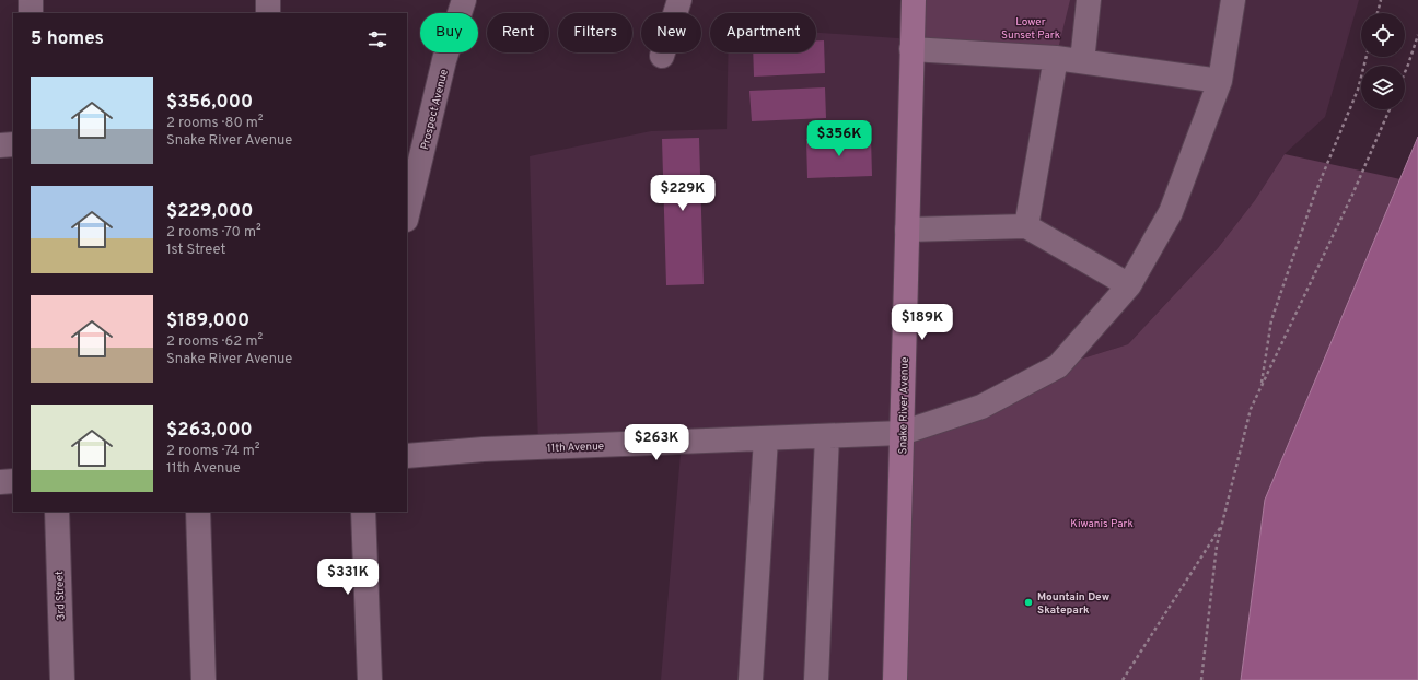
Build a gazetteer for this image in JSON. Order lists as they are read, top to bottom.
{
  "streets": {
    "main road": ["Snake River Avenue"],
    "street": ["Prospect Avenue", "11th Avenue", "3rd Street"]
  },
  "crossings": [
    ["Snake River Avenue", "11th Avenue"]
  ],
  "parks": ["Lower Sunset Park", "Kiwanis Park"],
  "places": ["Mountain Dew Skatepark"],
  "page": {
    "chip": [
      "Buy",
      "Rent",
      "Filters",
      "New",
      "Apartment"
    ],
    "heading": "5 homes",
    "list": [
      {
        "name": "$356,000",
        "note": "2 rooms · 80 m² · Snake River Avenue"
      },
      {
        "name": "$229,000",
        "note": "2 rooms · 70 m² · 1st Street"
      },
      {
        "name": "$189,000",
        "note": "2 rooms · 62 m² · Snake River Avenue"
      },
      {
        "name": "$263,000",
        "note": "2 rooms · 74 m² · 11th Avenue"
      }
    ],
    "price": [
      "$356K",
      "$229K",
      "$189K",
      "$263K",
      "$331K"
    ]
  }
}
